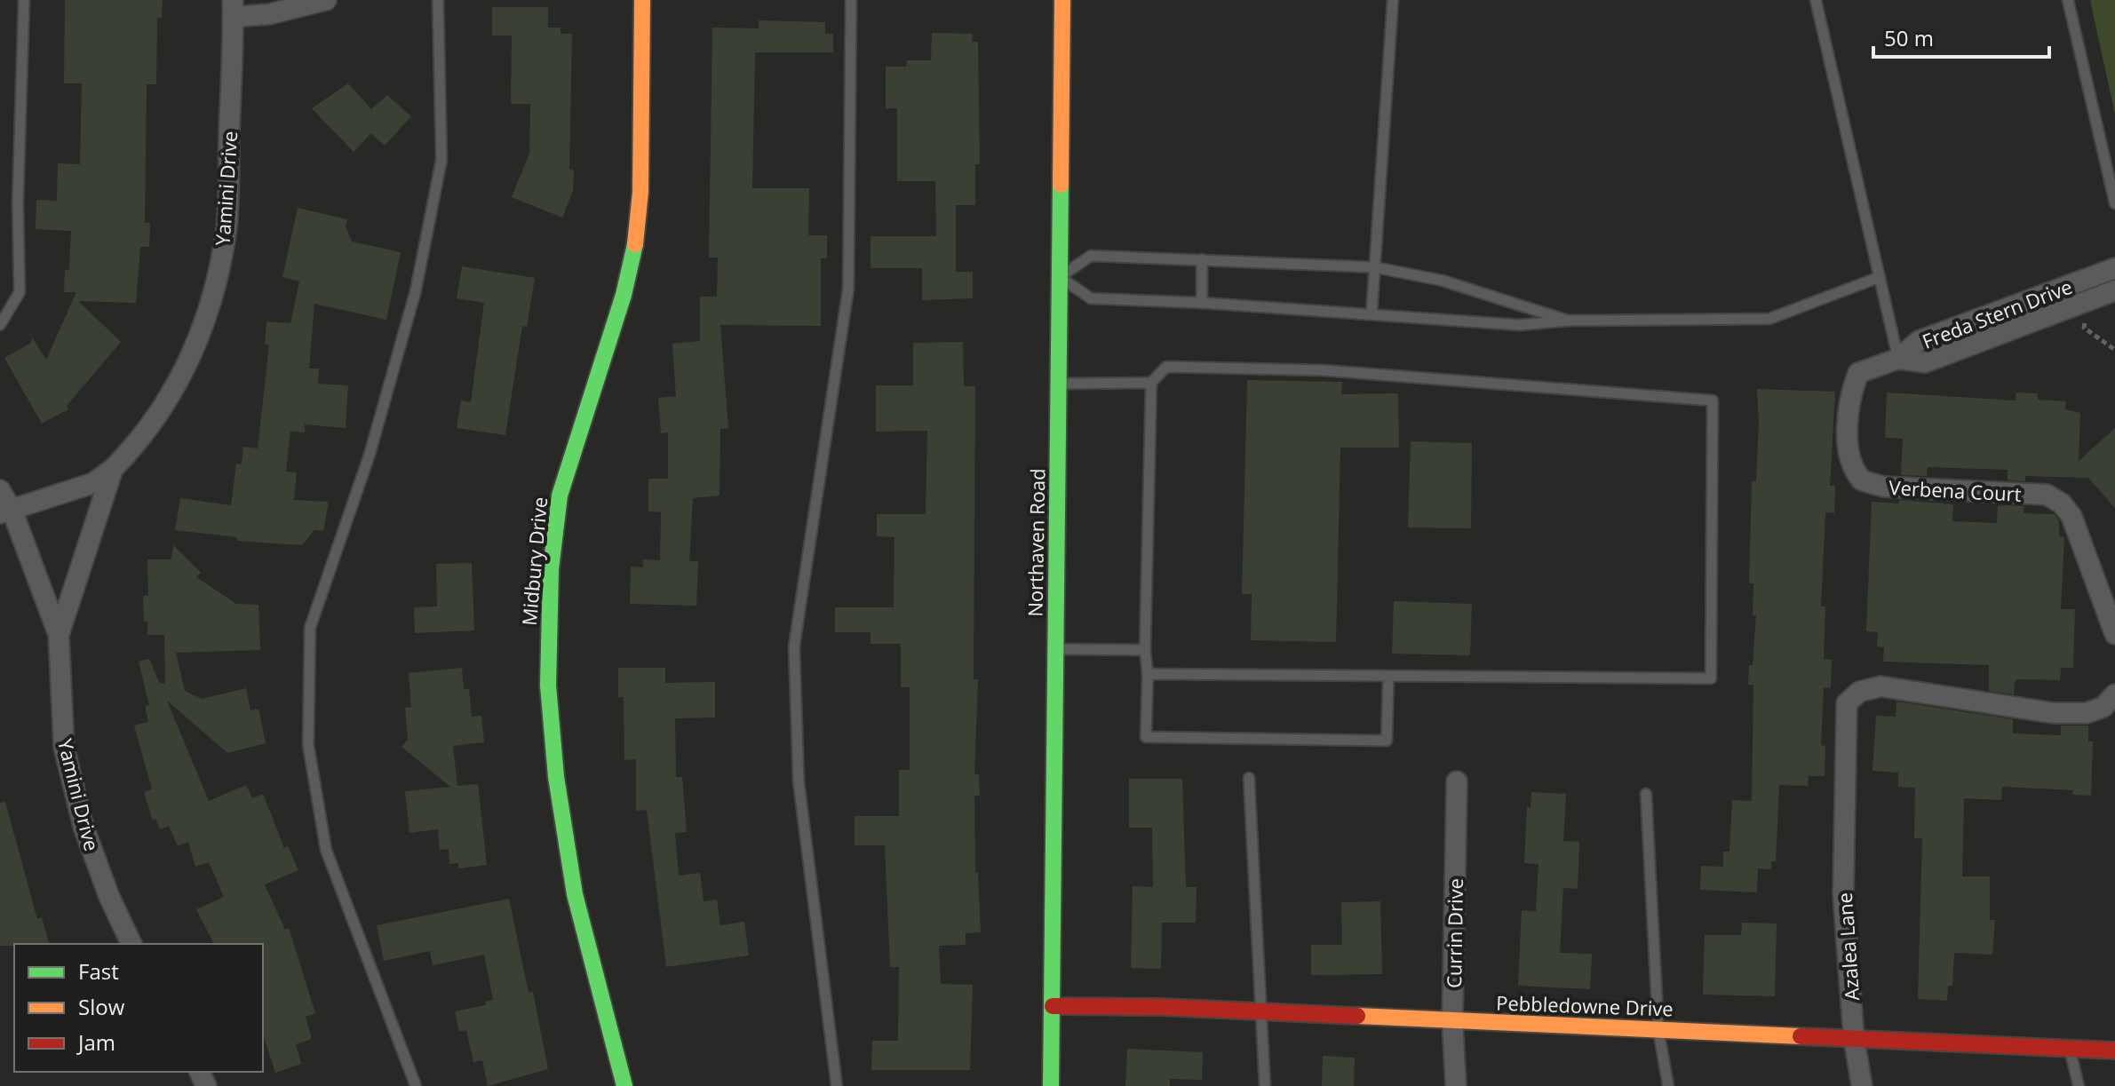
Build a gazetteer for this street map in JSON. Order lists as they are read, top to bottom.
{
  "streets": {
    "street": [
      "Yamini Drive",
      "Freda Stern Drive",
      "Verbena Court",
      "Northaven Road",
      "Midbury Drive",
      "Currin Drive",
      "Azalea Lane",
      "Pebbledowne Drive"
    ]
  },
  "crossings": [
    ["Freda Stern Drive", "Verbena Court"],
    ["Northaven Road", "Pebbledowne Drive"],
    ["Currin Drive", "Pebbledowne Drive"],
    ["Azalea Lane", "Pebbledowne Drive"]
  ],
  "legend": ["Fast", "Slow", "Jam"],
  "scale_bar": "50 m"
}
